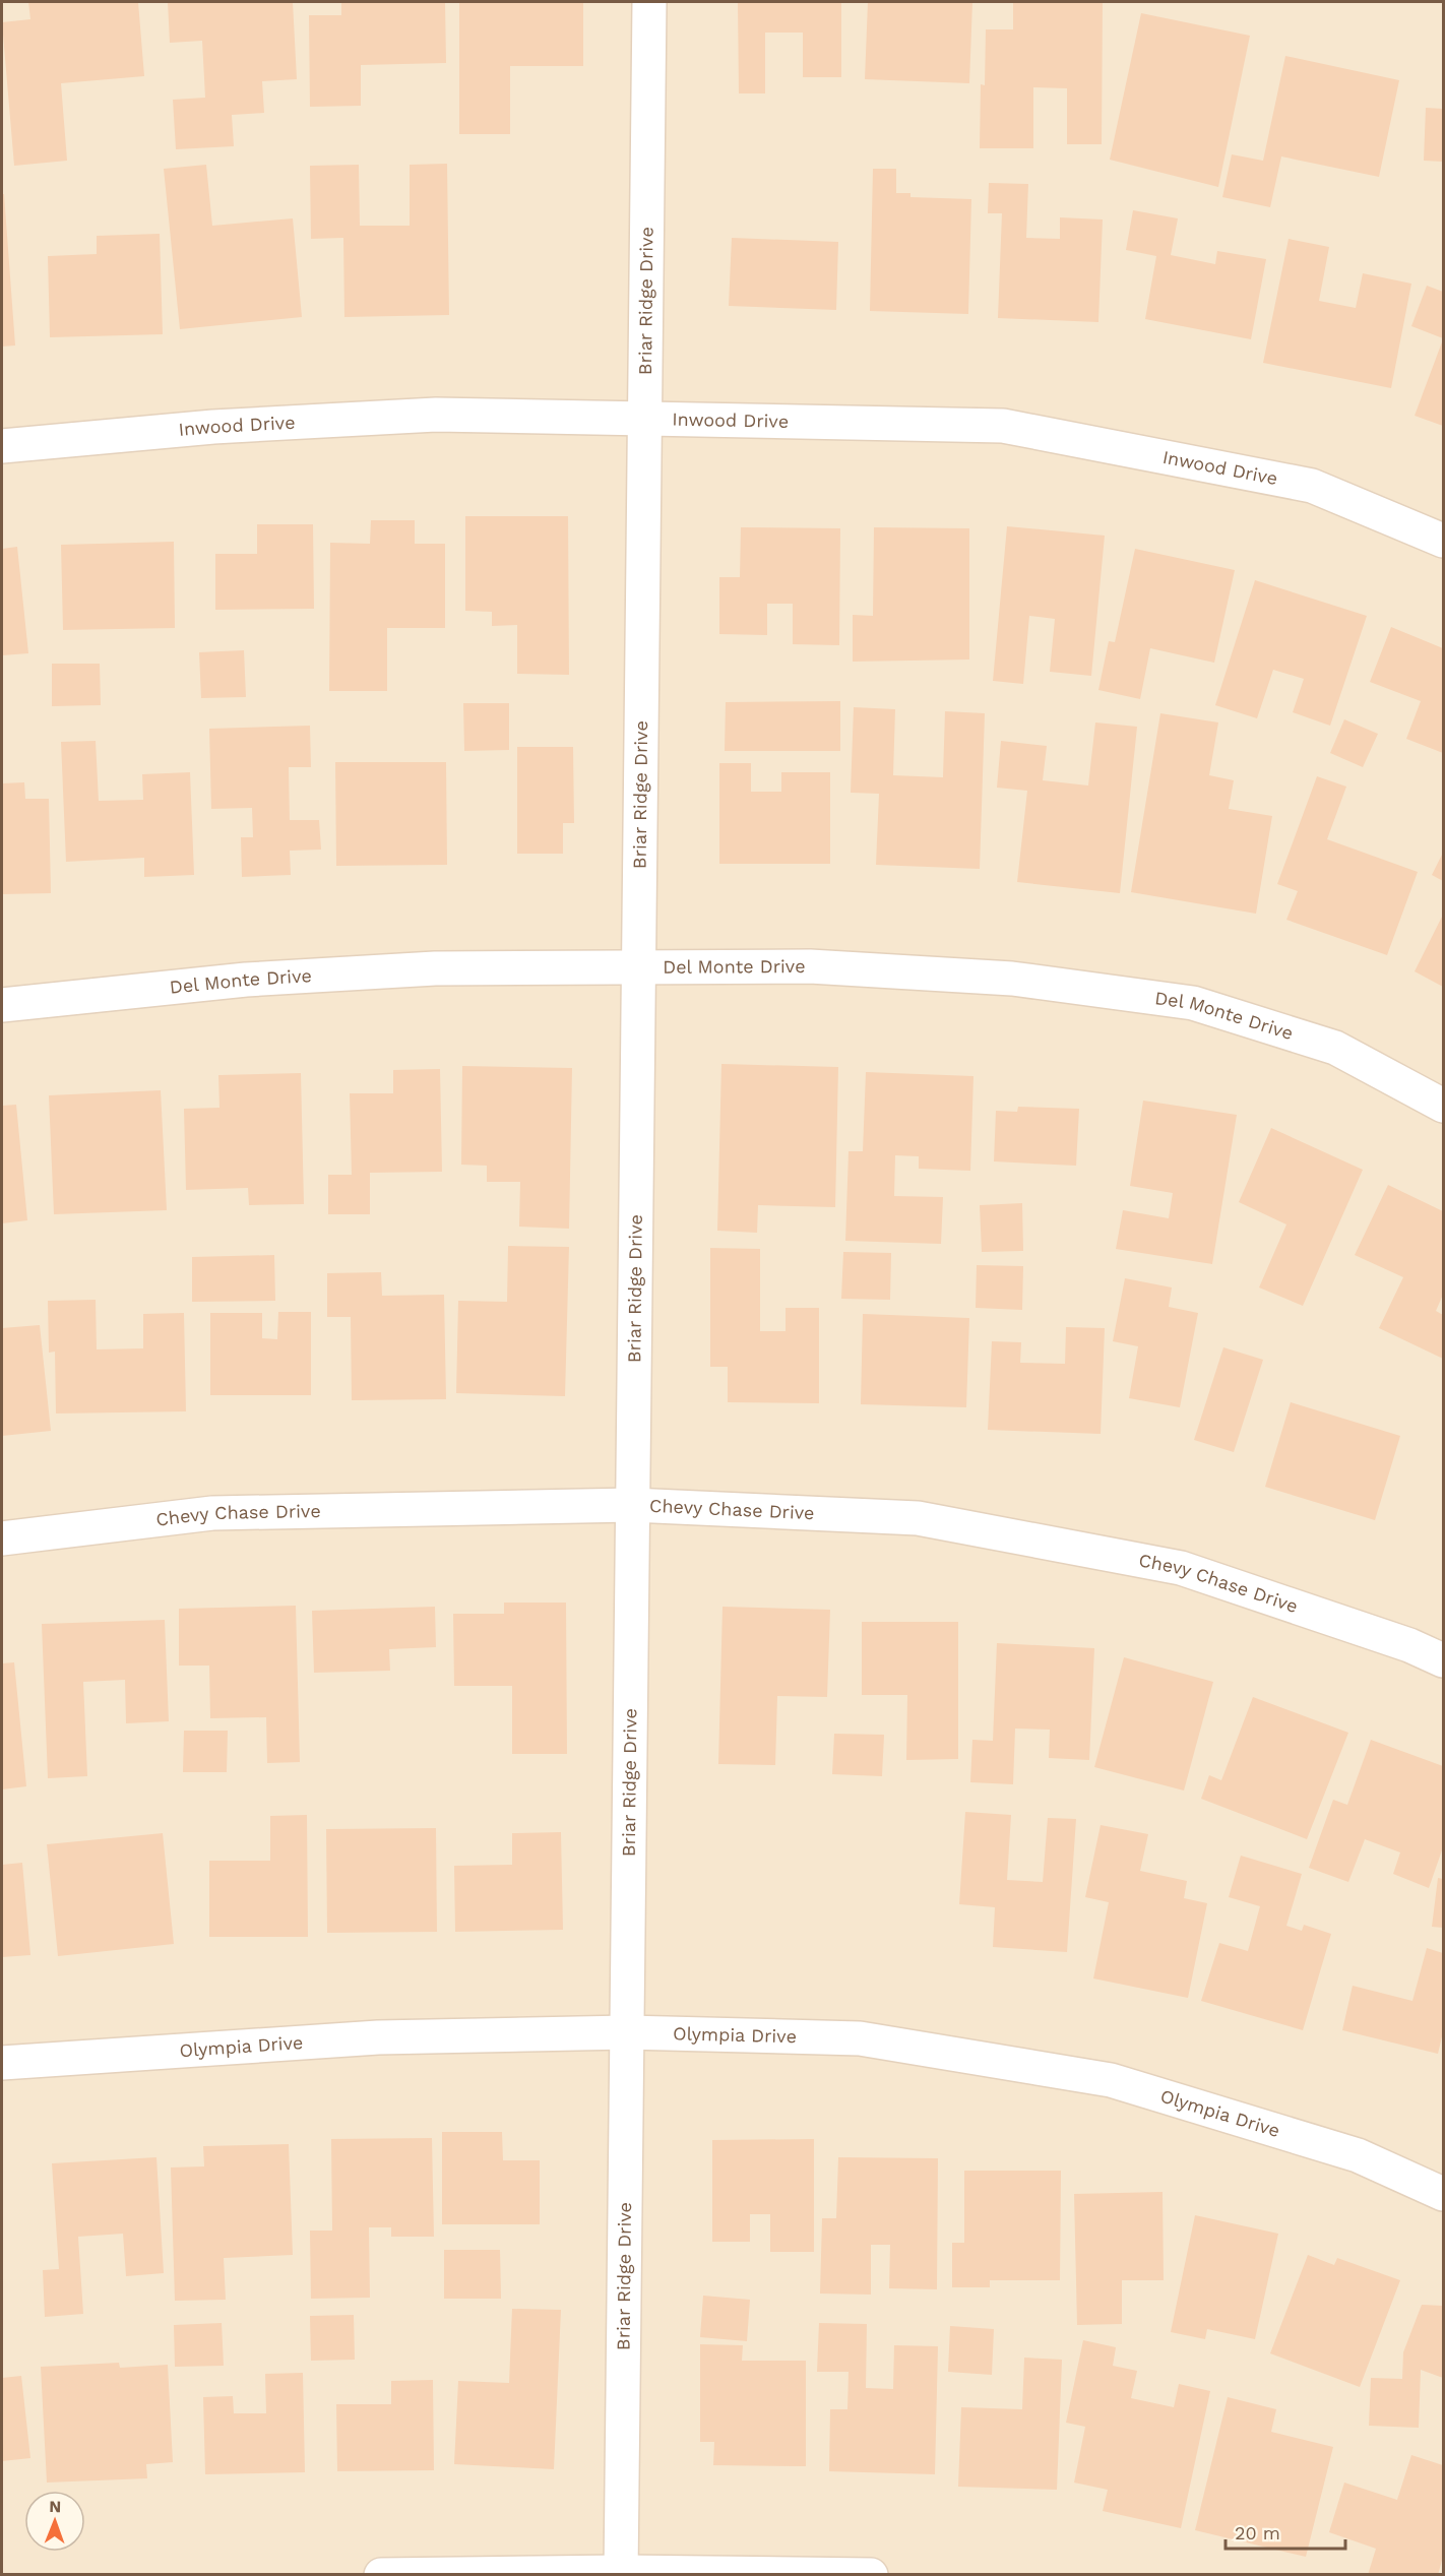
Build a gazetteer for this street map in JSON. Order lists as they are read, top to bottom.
{
  "streets": {
    "street": [
      "Briar Ridge Drive",
      "Inwood Drive",
      "Del Monte Drive",
      "Chevy Chase Drive",
      "Olympia Drive"
    ]
  },
  "crossings": [
    ["Briar Ridge Drive", "Inwood Drive"],
    ["Briar Ridge Drive", "Del Monte Drive"],
    ["Briar Ridge Drive", "Chevy Chase Drive"],
    ["Briar Ridge Drive", "Olympia Drive"]
  ],
  "scale_bar": "20 m",
  "north": "top"
}
